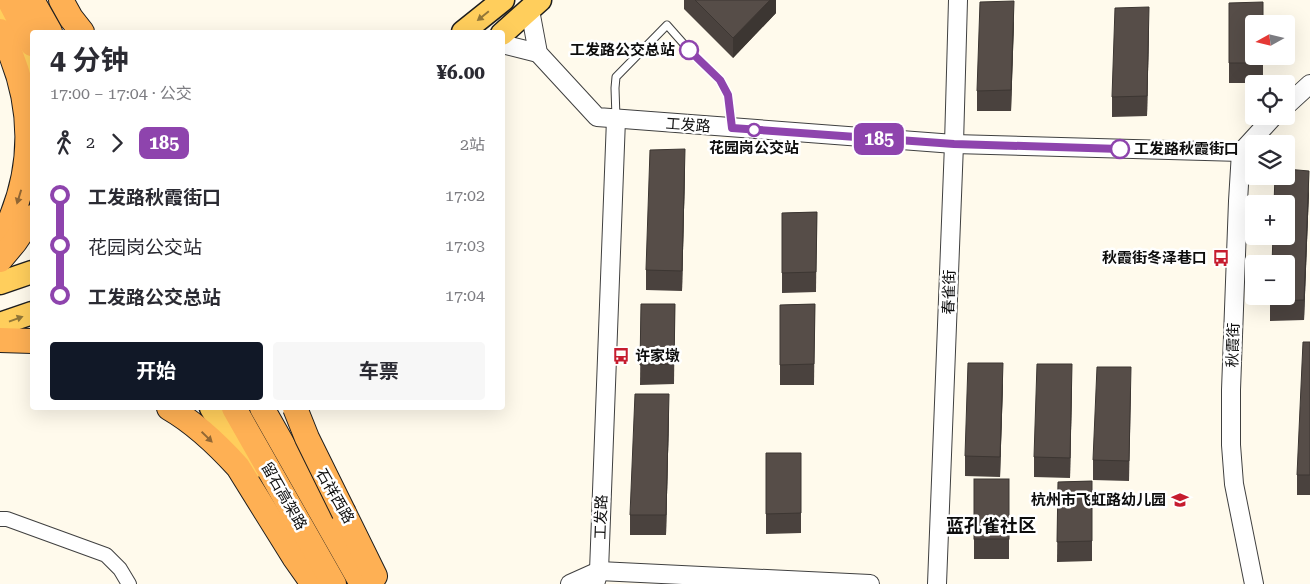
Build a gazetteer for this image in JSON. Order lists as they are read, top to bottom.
{
  "streets": {
    "highway": ["留石高架路"],
    "main road": ["石祥西路"],
    "street": ["工发路", "春雀街", "秋霞街"]
  },
  "crossings": [
    ["工发路", "春雀街"],
    ["工发路", "秋霞街"]
  ],
  "districts": ["蓝孔雀社区"],
  "places": {
    "other": ["工发路公交总站", "花园岗公交站", "工发路秋霞街口"],
    "bus stop": ["秋霞街冬泽巷口", "许家墩"],
    "school or university": ["杭州市飞虹路幼儿园"]
  },
  "lines": ["bus line 185"],
  "north": "left",
  "page": {
    "on_map": "185",
    "map_buttons": ["+", "−"],
    "heading": ["4 分钟", "17:00 – 17:04 · 公交", "¥6.00"],
    "legs": ["2", "185", "2站"],
    "list": [
      {
        "name": "工发路秋霞街口",
        "value": "17:02"
      },
      {
        "name": "花园岗公交站",
        "value": "17:03"
      },
      {
        "name": "工发路公交总站",
        "value": "17:04"
      }
    ],
    "buttons": ["开始", "车票"]
  }
}
